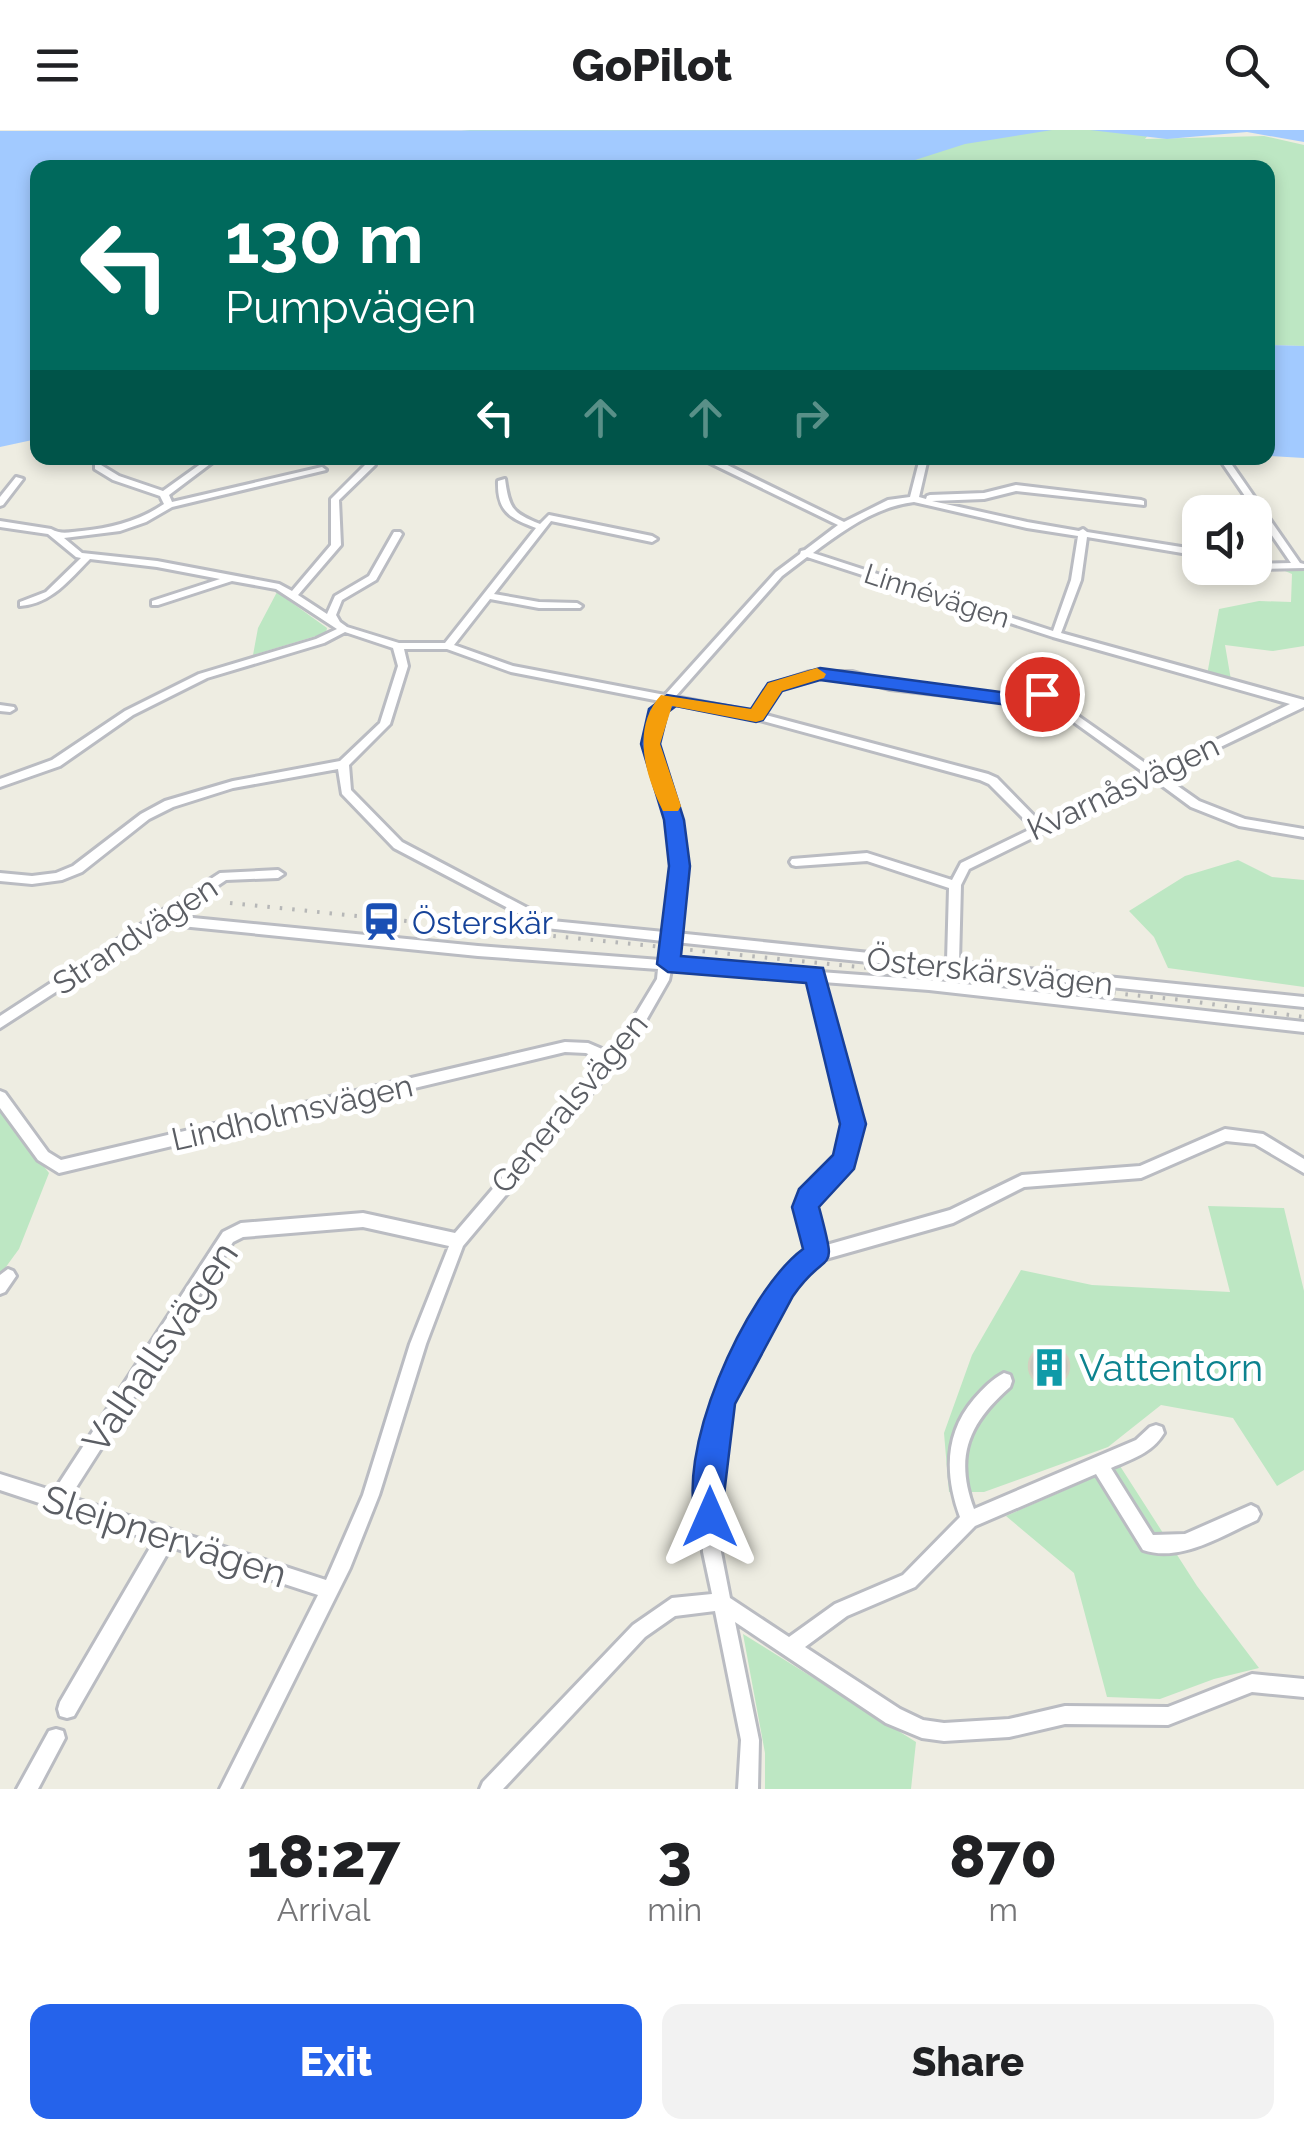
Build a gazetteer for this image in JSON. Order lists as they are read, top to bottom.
{
  "streets": {
    "street": [
      "Linnévägen",
      "Kvarnåsvägen",
      "Strandvägen",
      "Österskärsvägen",
      "Generalsvägen",
      "Lindholmsvägen",
      "Valhallsvägen",
      "Sleipnervägen"
    ]
  },
  "crossings": [
    ["Linnévägen", "Kvarnåsvägen"],
    ["Linnévägen", "Generalsvägen"],
    ["Österskärsvägen", "Generalsvägen"],
    ["Generalsvägen", "Lindholmsvägen"],
    ["Generalsvägen", "Valhallsvägen"],
    ["Generalsvägen", "Sleipnervägen"],
    ["Valhallsvägen", "Sleipnervägen"]
  ],
  "places": {
    "station": ["Österskär"],
    "building": ["Vattentorn"]
  },
  "page": {
    "header": "GoPilot",
    "turn": ["130 m", "Pumpvägen"],
    "eta": [
      "18:27",
      "Arrival",
      "3",
      "min",
      "870",
      "m"
    ],
    "buttons": ["Exit", "Share"]
  }
}
